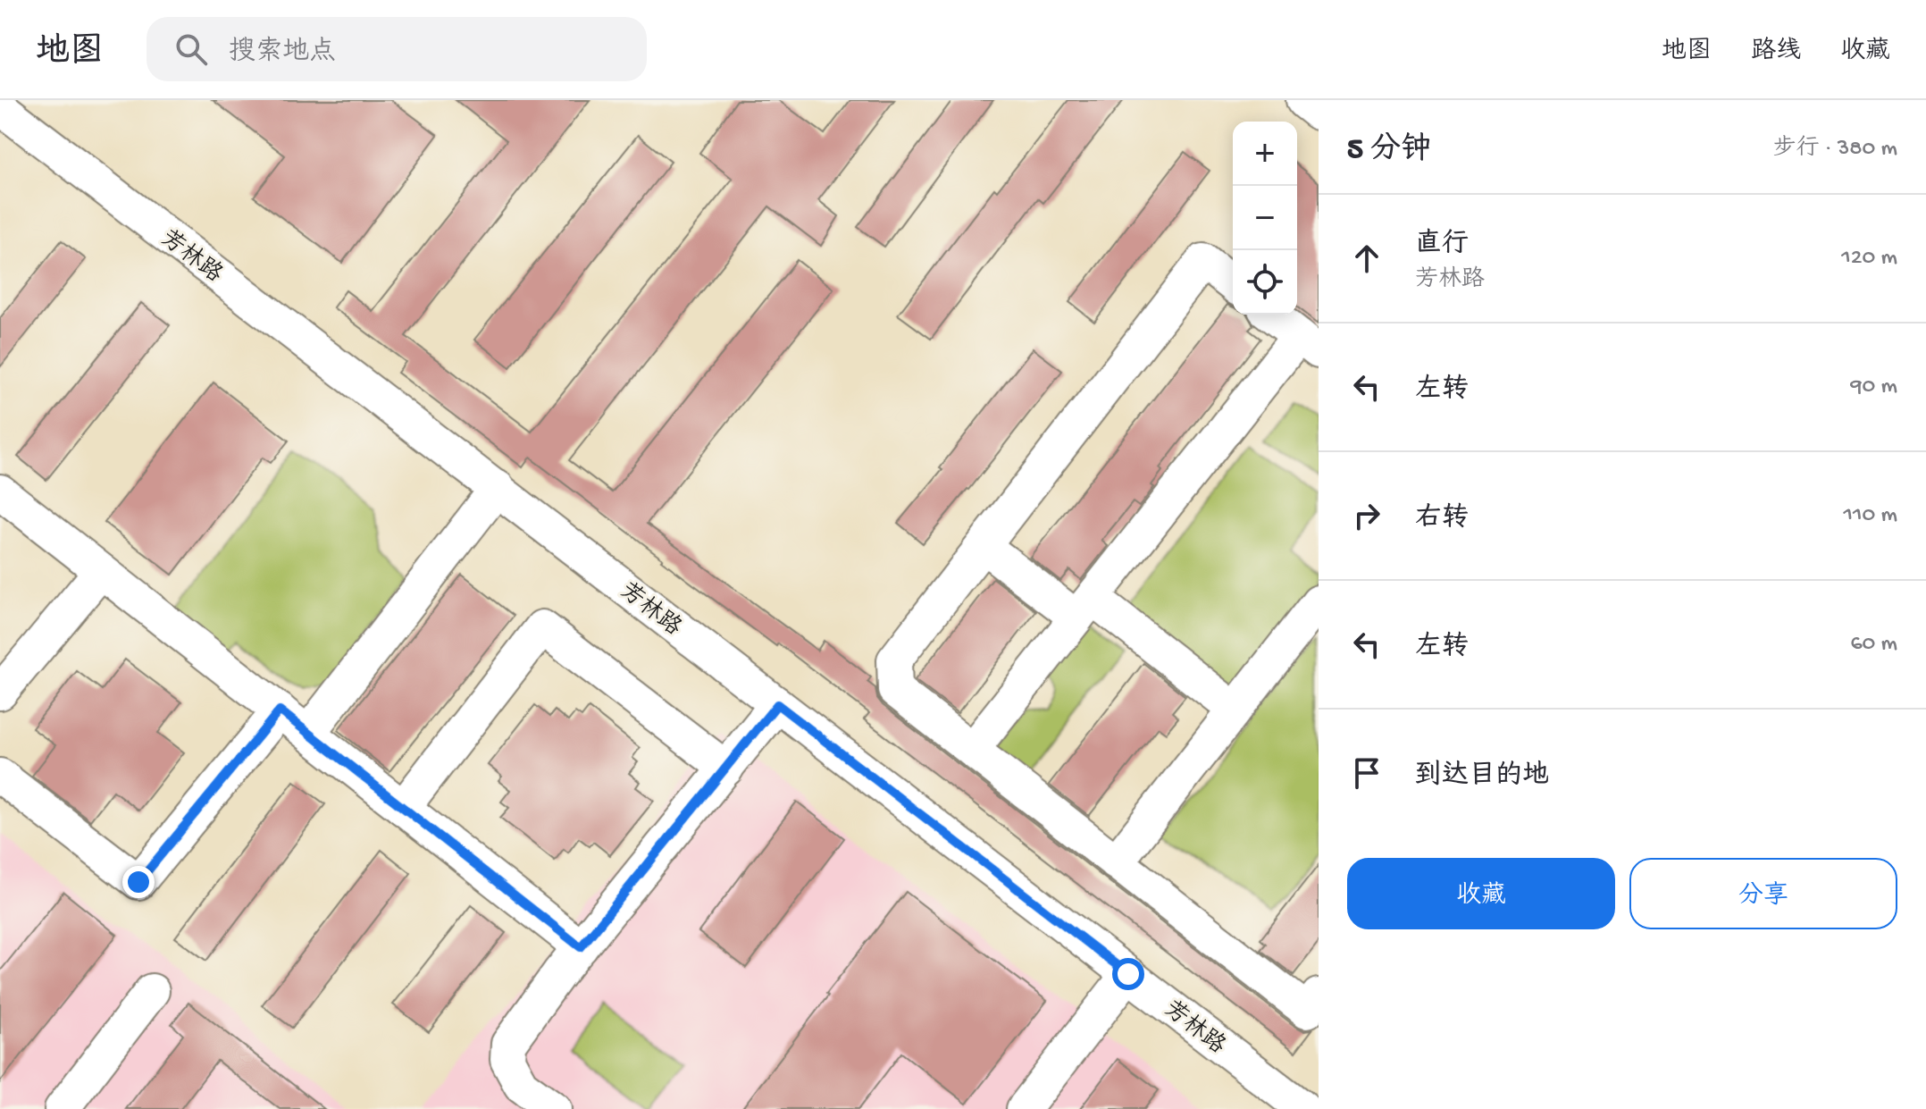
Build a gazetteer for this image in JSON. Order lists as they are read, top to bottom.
{
  "streets": {
    "street": ["芳林路"]
  },
  "page": {
    "header": "地图",
    "search": "搜索地点",
    "nav": ["地图", "路线", "收藏"],
    "heading": ["5 分钟", "步行 · 380 m"],
    "map_buttons": ["+", "−"],
    "list": [
      ["直行", "芳林路", "120 m"],
      ["左转", "90 m"],
      ["右转", "110 m"],
      ["左转", "60 m"],
      "到达目的地"
    ],
    "buttons": ["收藏", "分享"]
  }
}
